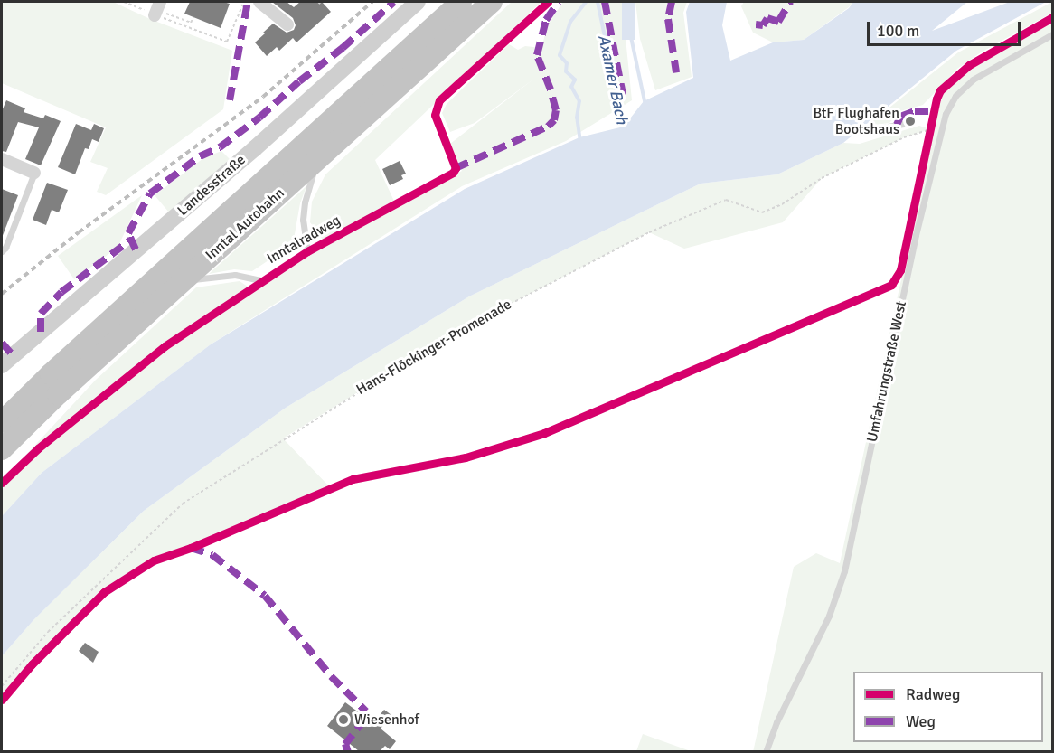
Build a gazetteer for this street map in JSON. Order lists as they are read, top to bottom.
{
  "streets": {
    "highway": ["Inntal Autobahn"],
    "main road": ["Landesstraße"],
    "lane": ["Umfahrungstraße West"],
    "path": ["Hans-Flöckinger-Promenade"],
    "cycle path": ["Inntalradweg"]
  },
  "water": ["Axamer Bach"],
  "places": ["BtF Flughafen Bootshaus", "Wiesenhof"],
  "legend": ["Radweg", "Weg"],
  "scale_bar": "100 m"
}
